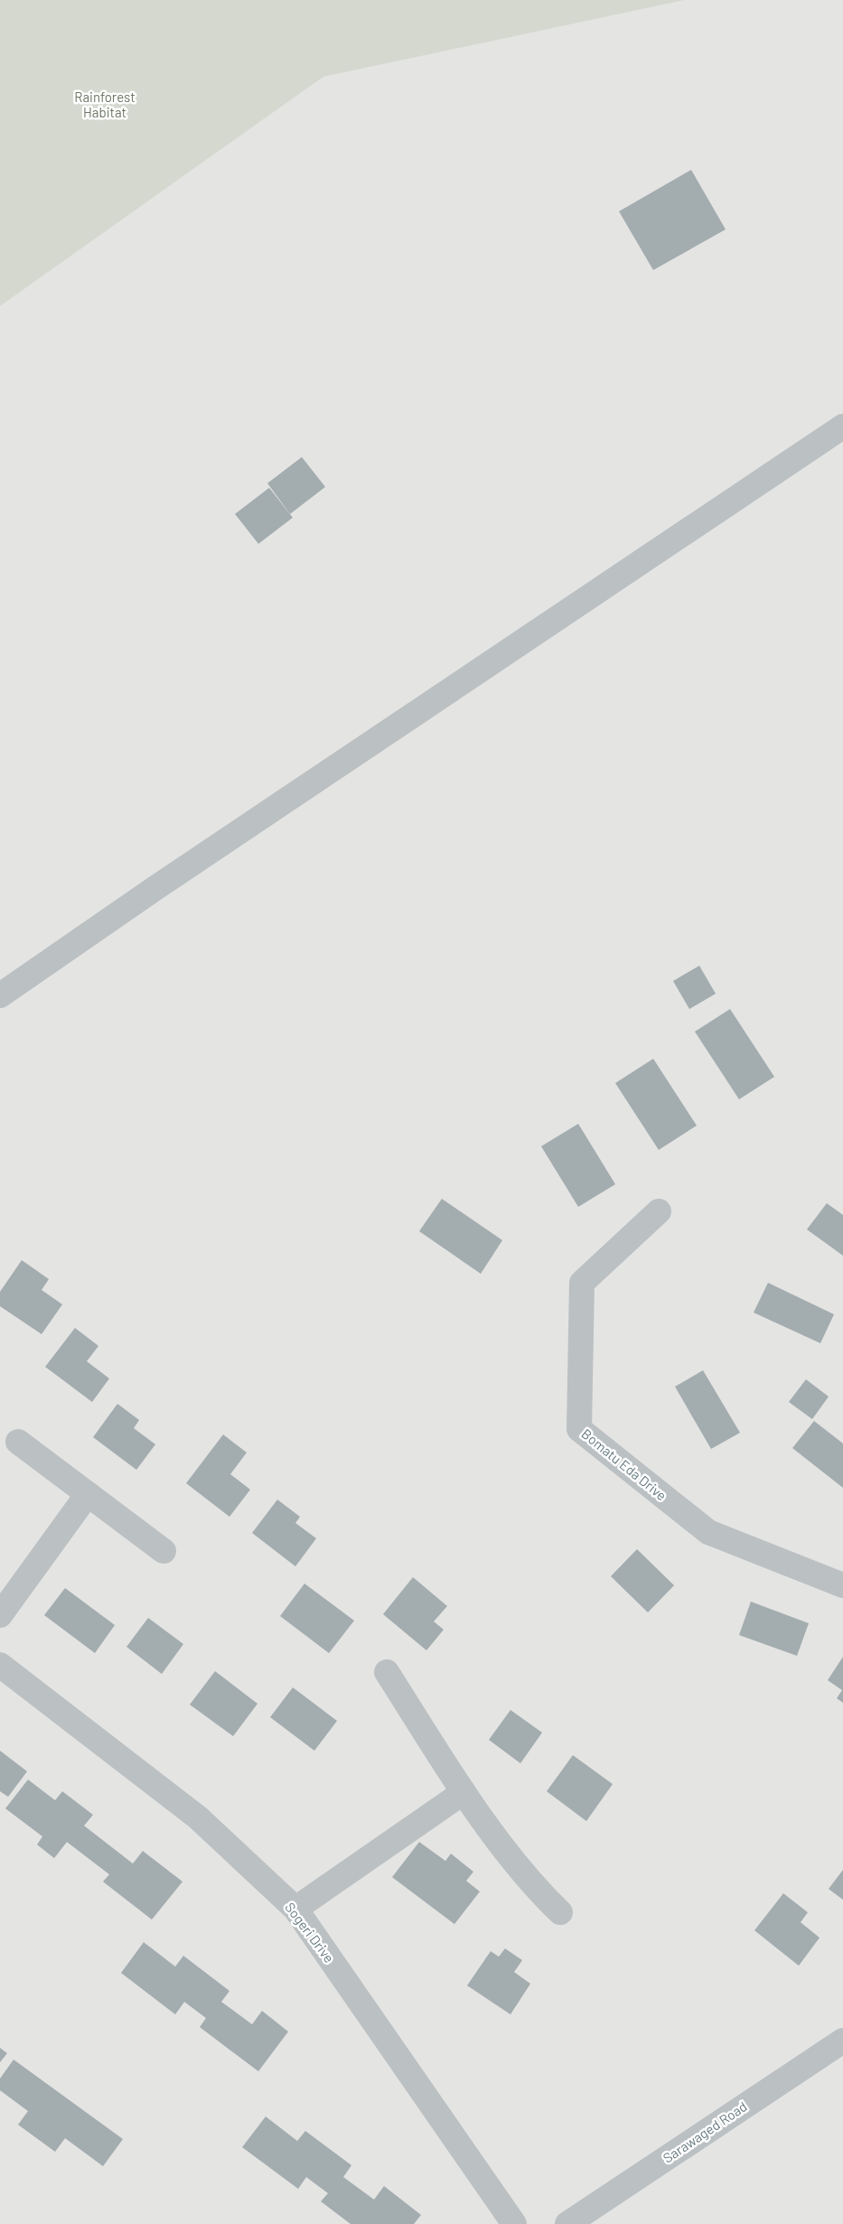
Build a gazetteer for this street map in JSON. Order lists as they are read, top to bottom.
{
  "streets": {
    "street": ["Bomatu Eda Drive", "Sogeri Drive", "Sarawaged Road"]
  },
  "parks": ["Rainforest Habitat"]
}
